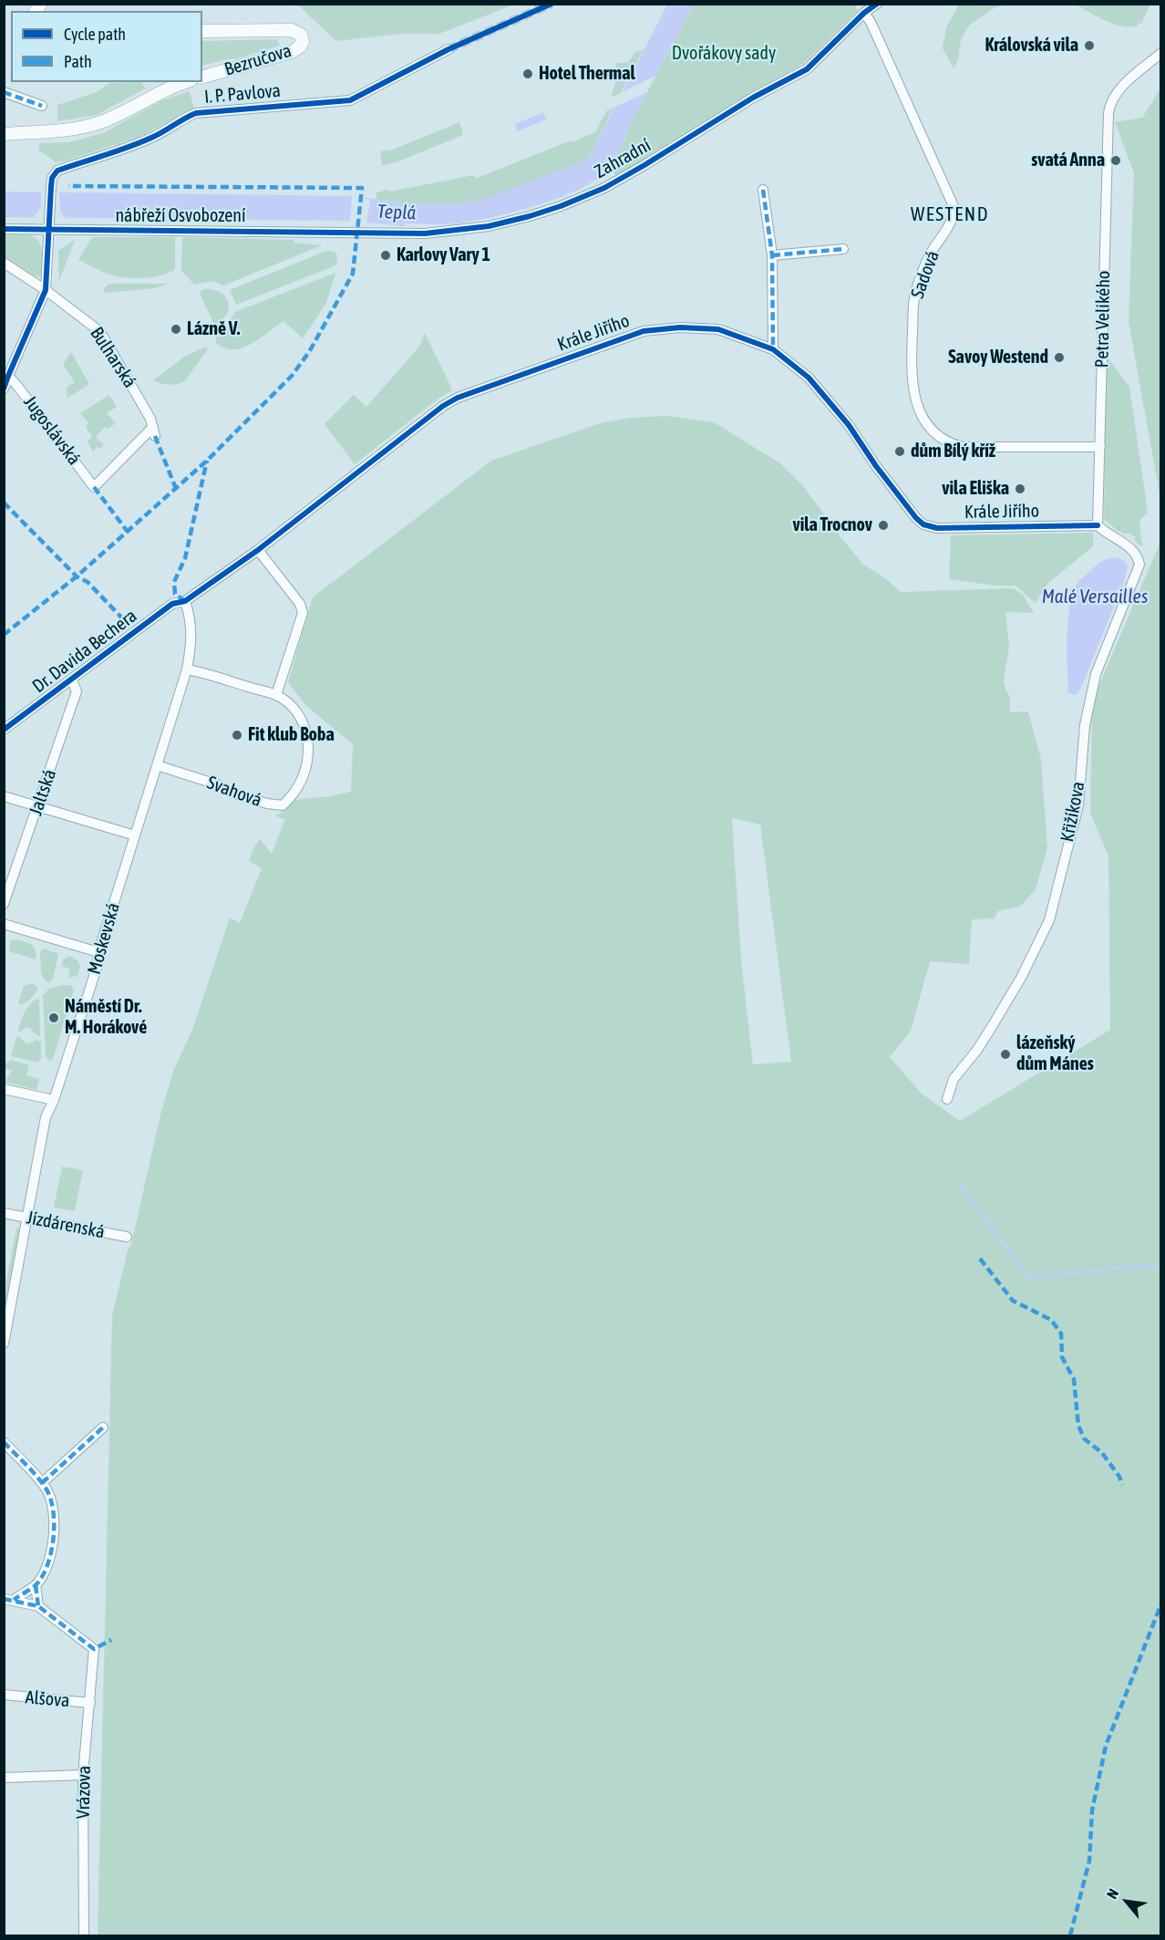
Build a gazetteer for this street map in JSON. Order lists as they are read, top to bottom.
{
  "streets": {
    "street": [
      "Bezručova",
      "I. P. Pavlova",
      "Zahradní",
      "nábřeží Osvobození",
      "Sadová",
      "Petra Velikého",
      "Krále Jiřího",
      "Bulharská",
      "Jugoslávská",
      "Dr. Davida Bechera",
      "Svahová",
      "Jaltská",
      "Křižíkova",
      "Moskevská",
      "Jízdárenská",
      "Alšova",
      "Vrázova"
    ]
  },
  "crossings": [
    ["I. P. Pavlova", "nábřeží Osvobození"],
    ["Zahradní", "nábřeží Osvobození"],
    ["Zahradní", "Sadová"],
    ["Sadová", "Petra Velikého"],
    ["Petra Velikého", "Krále Jiřího"],
    ["Petra Velikého", "Křižíkova"],
    ["Krále Jiřího", "Dr. Davida Bechera"],
    ["Krále Jiřího", "Křižíkova"],
    ["Krále Jiřího", "Moskevská"],
    ["Bulharská", "Jugoslávská"],
    ["Dr. Davida Bechera", "Jaltská"],
    ["Dr. Davida Bechera", "Moskevská"],
    ["Svahová", "Moskevská"],
    ["Moskevská", "Jízdárenská"],
    ["Alšova", "Vrázova"]
  ],
  "districts": ["WESTEND"],
  "water": ["Teplá", "Malé Versailles"],
  "parks": ["Dvořákovy sady"],
  "places": [
    "Královská vila",
    "Hotel Thermal",
    "svatá Anna",
    "Karlovy Vary 1",
    "Lázně V.",
    "Savoy Westend",
    "dům Bílý kříž",
    "vila Eliška",
    "vila Trocnov",
    "Fit klub Boba",
    "Náměstí Dr. M. Horákové",
    "lázeňský dům Mánes"
  ],
  "legend": ["Cycle path", "Path"],
  "north": "top left"
}
